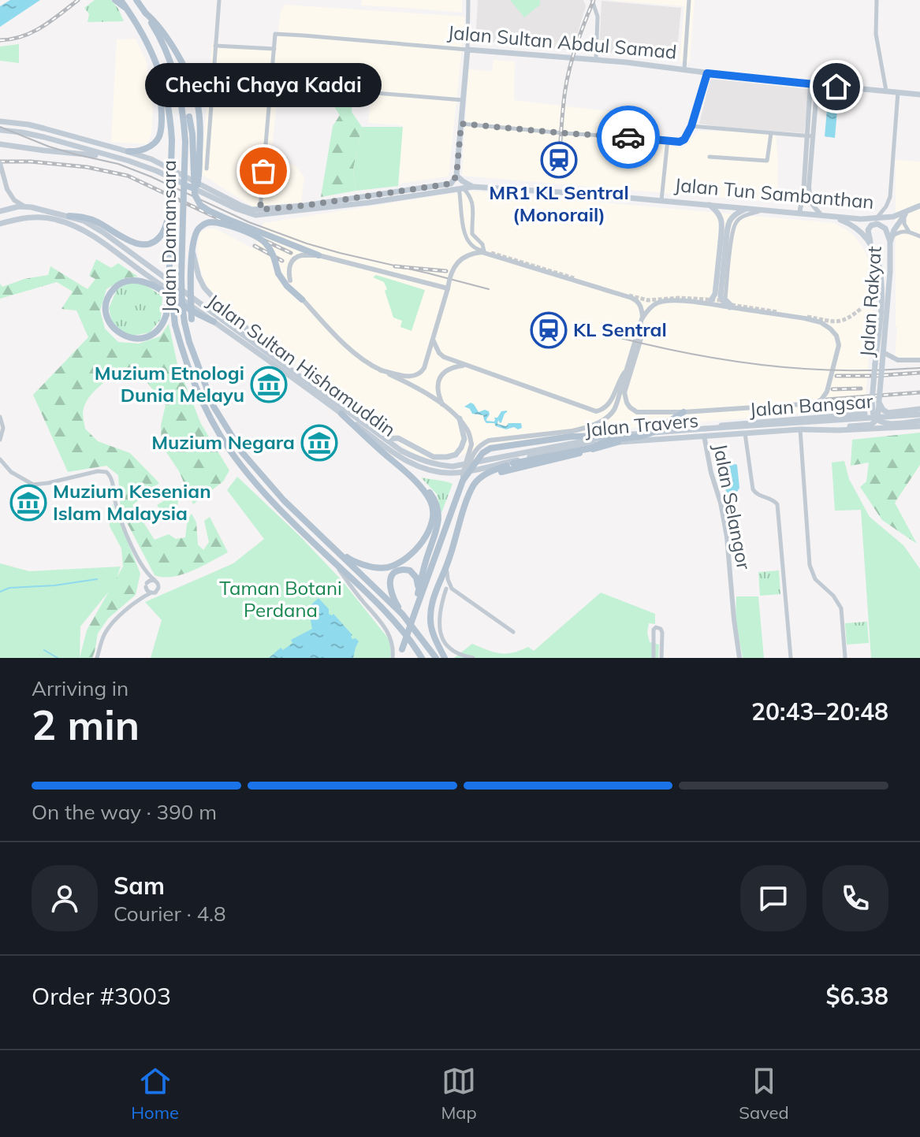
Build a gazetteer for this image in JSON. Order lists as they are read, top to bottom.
{
  "streets": {
    "main road": [
      "Jalan Sultan Abdul Samad",
      "Jalan Tun Sambanthan",
      "Jalan Damansara",
      "Jalan Rakyat",
      "Jalan Sultan Hishamuddin",
      "Jalan Bangsar",
      "Jalan Travers"
    ],
    "street": ["Jalan Selangor"]
  },
  "crossings": [
    ["Jalan Tun Sambanthan", "Jalan Rakyat"],
    ["Jalan Sultan Hishamuddin", "Jalan Travers"],
    ["Jalan Bangsar", "Jalan Travers"],
    ["Jalan Travers", "Jalan Selangor"]
  ],
  "parks": ["Taman Botani Perdana"],
  "places": {
    "station": ["MR1 KL Sentral (Monorail)", "KL Sentral"],
    "other": ["Chechi Chaya Kadai"],
    "museum": ["Muzium Etnologi Dunia Melayu", "Muzium Negara", "Muzium Kesenian Islam Malaysia"]
  },
  "page": {
    "bubble": "Chechi Chaya Kadai",
    "heading": ["2 min", "Arriving in", "20:43–20:48"],
    "panel": [
      "Sam",
      "Courier · 4.8",
      "Order #3003",
      "$6.38"
    ],
    "bar": "On the way · 390 m",
    "tabs": ["Home", "Map", "Saved"]
  }
}
